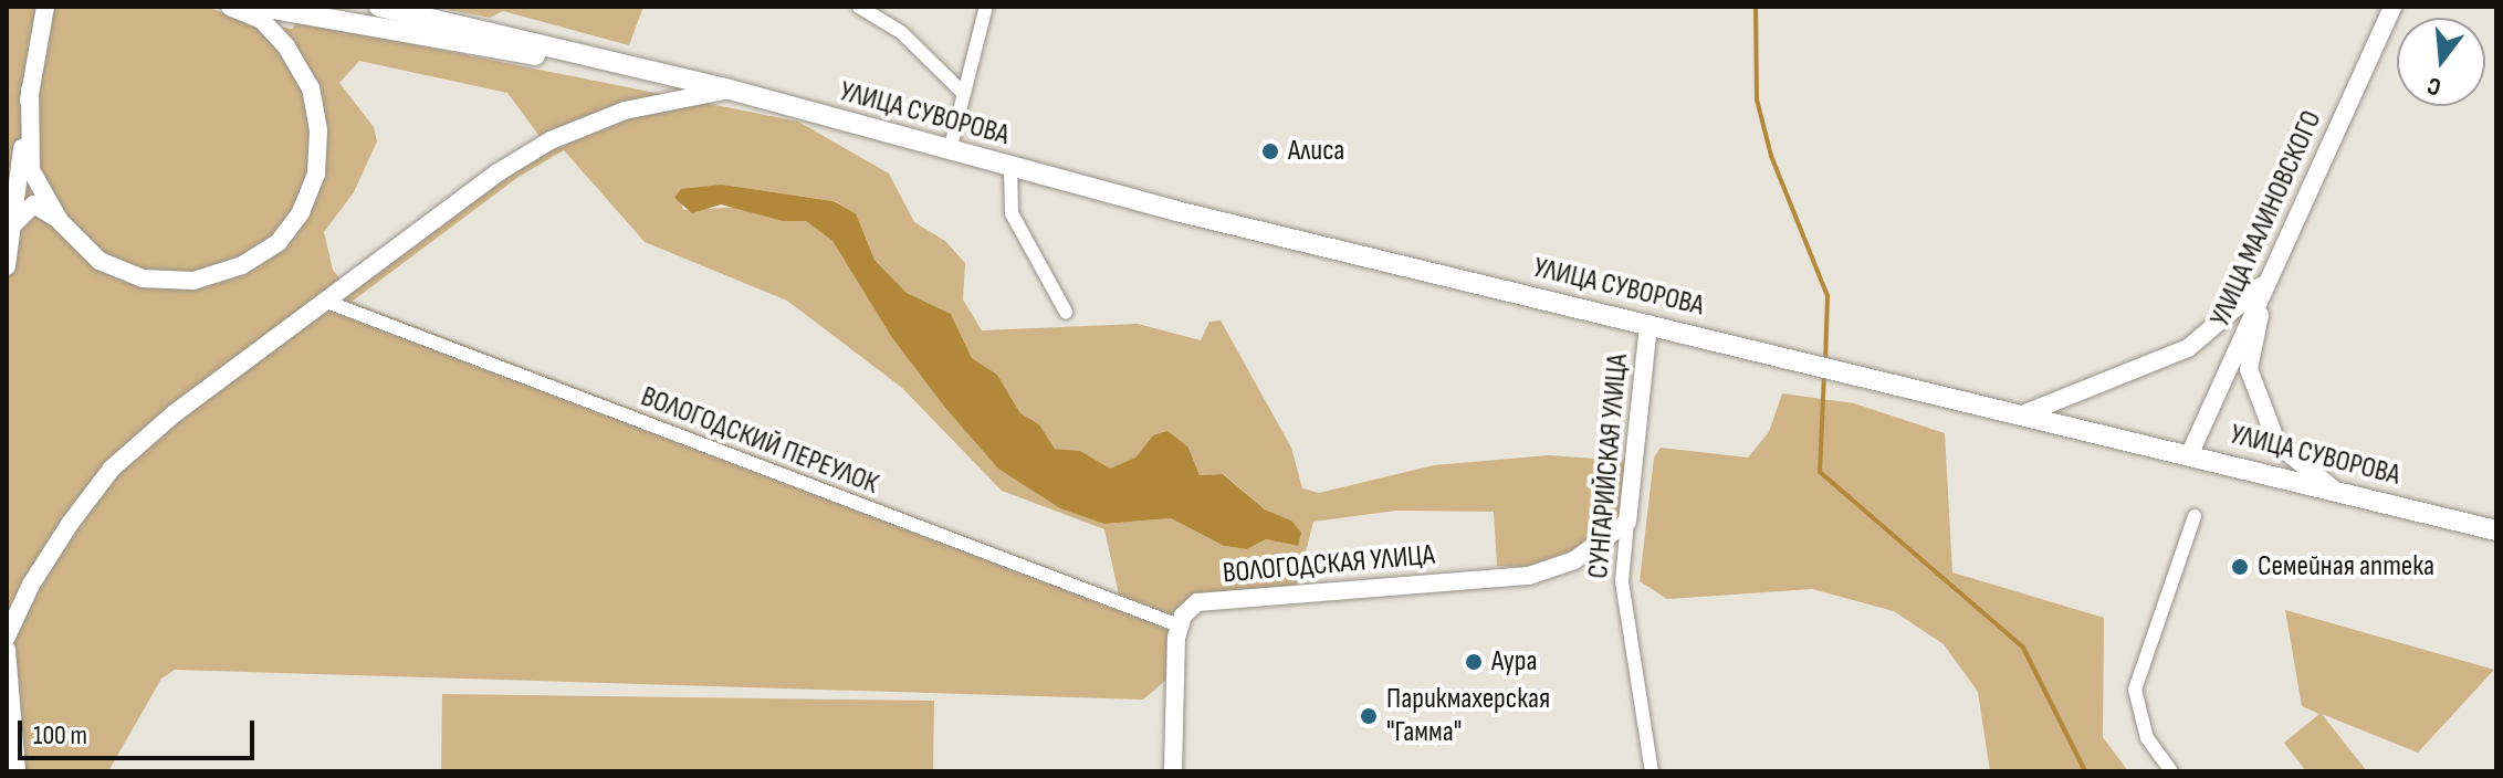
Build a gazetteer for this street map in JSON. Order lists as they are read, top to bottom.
{
  "streets": {
    "main road": ["УЛИЦА СУВОРОВА"],
    "street": [
      "УЛИЦА МАЛИНОВСКОГО",
      "ВОЛОГОДСКИЙ ПЕРЕУЛОК",
      "СУНГАРИЙСКАЯ УЛИЦА",
      "ВОЛОГОДСКАЯ УЛИЦА"
    ]
  },
  "crossings": [
    ["УЛИЦА СУВОРОВА", "УЛИЦА МАЛИНОВСКОГО"],
    ["УЛИЦА СУВОРОВА", "СУНГАРИЙСКАЯ УЛИЦА"],
    ["ВОЛОГОДСКИЙ ПЕРЕУЛОК", "ВОЛОГОДСКАЯ УЛИЦА"],
    ["СУНГАРИЙСКАЯ УЛИЦА", "ВОЛОГОДСКАЯ УЛИЦА"]
  ],
  "places": [
    "Алиса",
    "Семейная аптека",
    "Аура",
    "Парикмахерская \"Гамма\""
  ],
  "scale_bar": "100 m",
  "north": "bottom"
}
